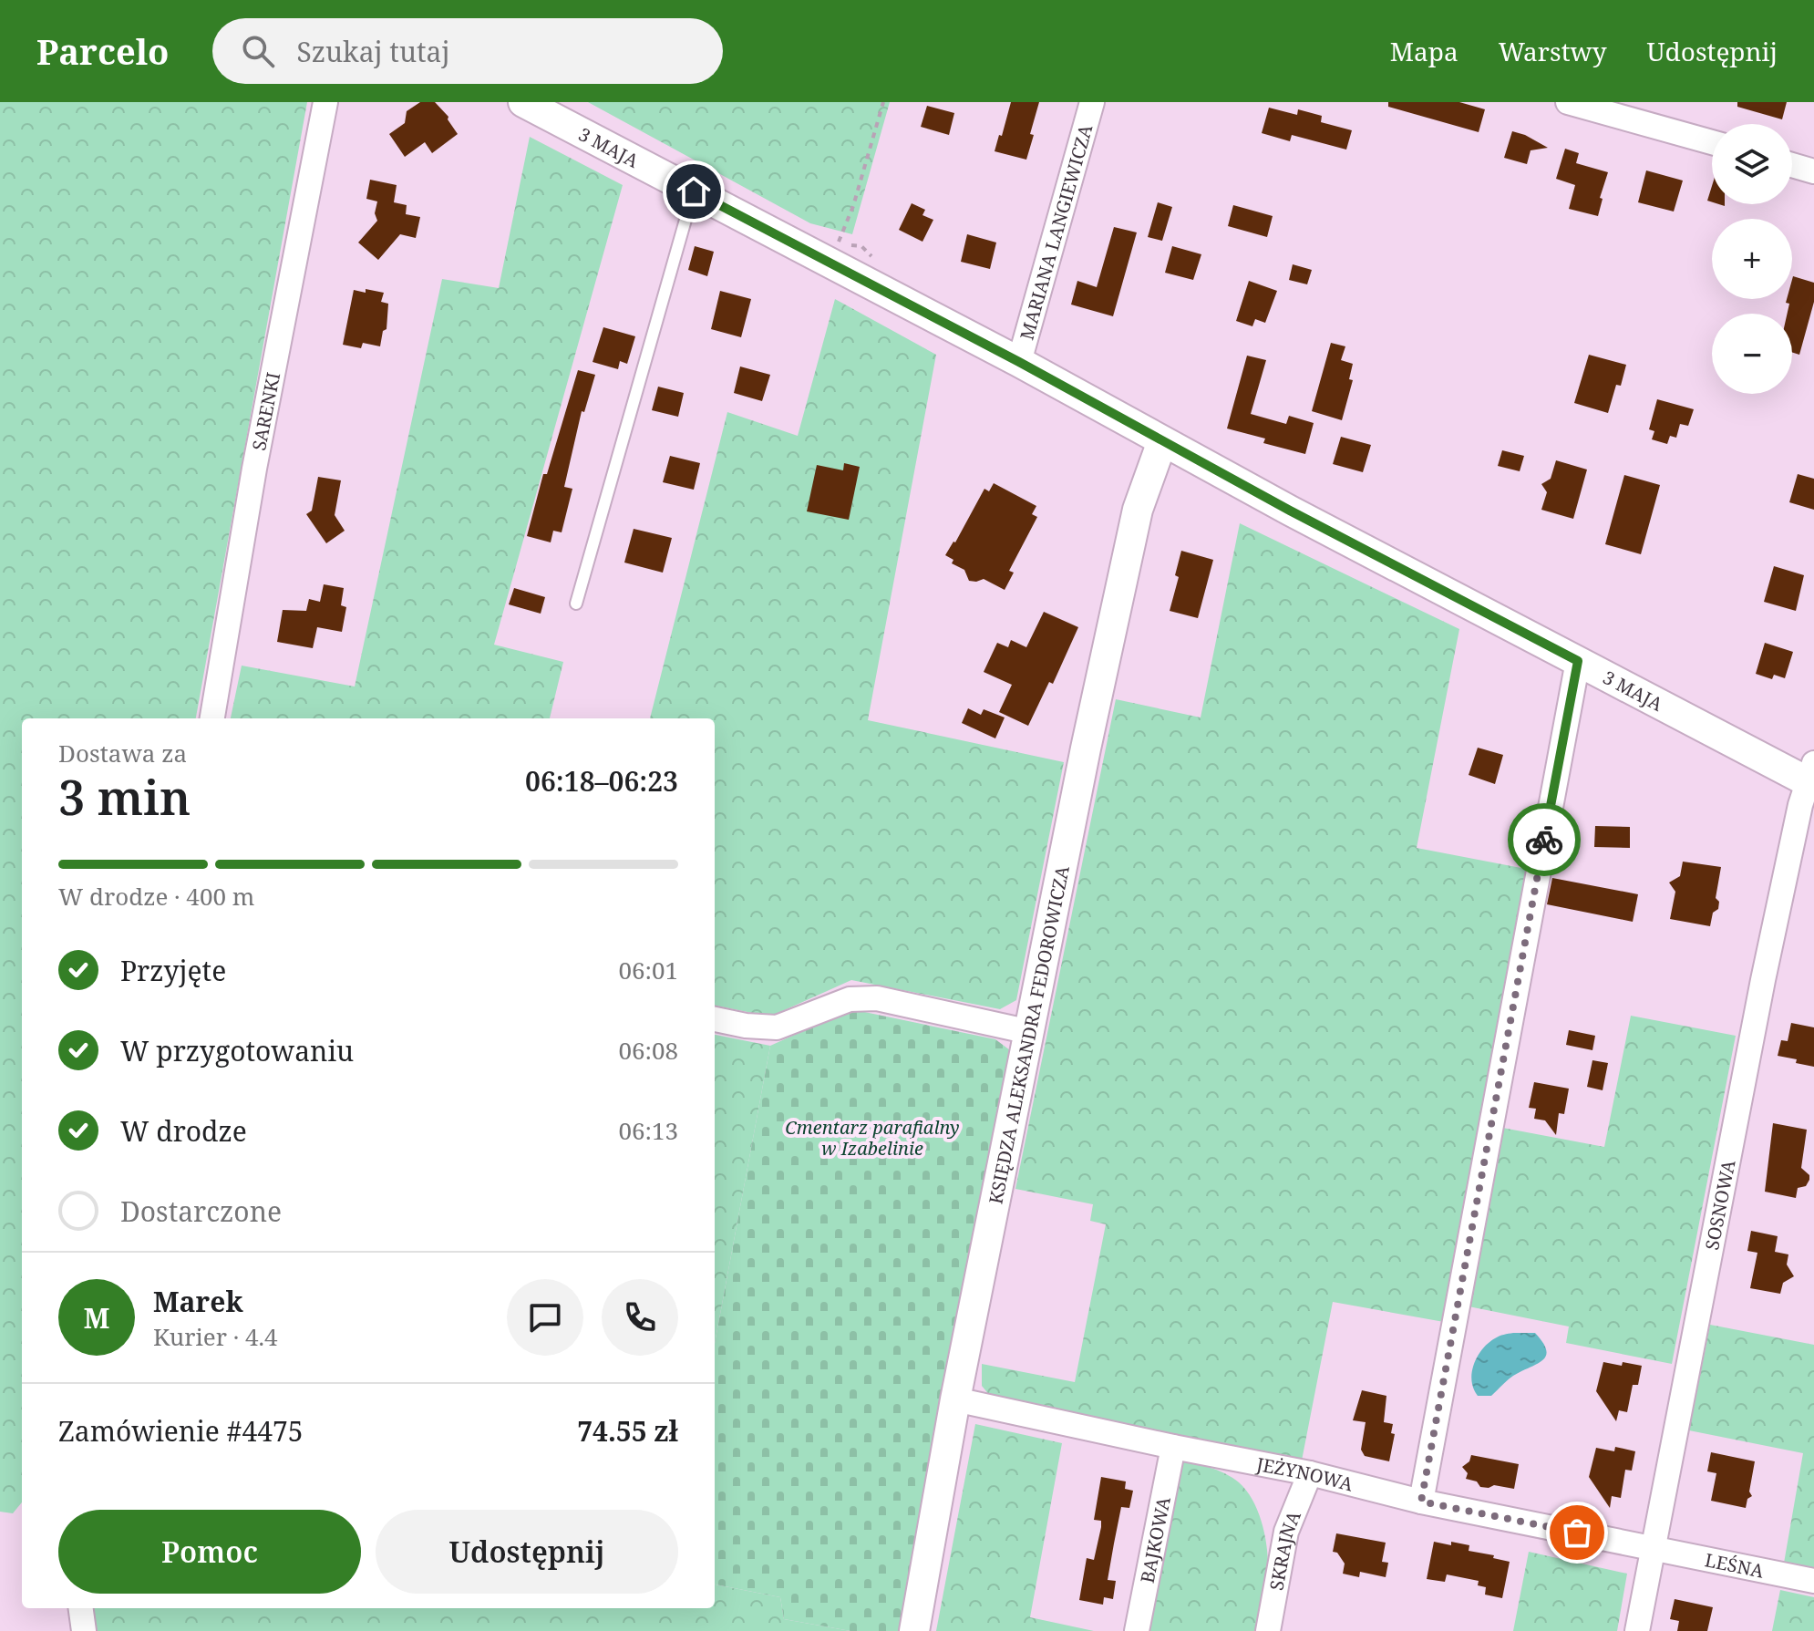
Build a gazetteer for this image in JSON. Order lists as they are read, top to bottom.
{
  "streets": {
    "street": [
      "3 MAJA",
      "MARIANA LANGIEWICZA",
      "SARENKI",
      "KSIĘDZA ALEKSANDRA FEDOROWICZA",
      "SOSNOWA",
      "JEŻYNOWA",
      "BAJKOWA",
      "SKRAJNA",
      "LEŚNA"
    ]
  },
  "crossings": [
    ["3 MAJA", "MARIANA LANGIEWICZA"],
    ["3 MAJA", "KSIĘDZA ALEKSANDRA FEDOROWICZA"],
    ["3 MAJA", "SOSNOWA"],
    ["KSIĘDZA ALEKSANDRA FEDOROWICZA", "JEŻYNOWA"],
    ["SOSNOWA", "JEŻYNOWA"],
    ["SOSNOWA", "LEŚNA"],
    ["JEŻYNOWA", "BAJKOWA"],
    ["JEŻYNOWA", "SKRAJNA"],
    ["JEŻYNOWA", "LEŚNA"]
  ],
  "parks": ["Cmentarz parafialny w Izabelinie"],
  "page": {
    "header": "Parcelo",
    "search": "Szukaj tutaj",
    "nav": ["Mapa", "Warstwy", "Udostępnij"],
    "map_buttons": ["+", "−"],
    "heading": ["3 min", "Dostawa za", "06:18–06:23"],
    "panel": [
      "Marek",
      "Kurier · 4.4",
      "Zamówienie #4475",
      "74.55 zł"
    ],
    "bar": "W drodze · 400 m",
    "list": [
      ["Przyjęte", "06:01"],
      ["W przygotowaniu", "06:08"],
      ["W drodze", "06:13"],
      "Dostarczone"
    ],
    "round": "M",
    "buttons": ["Pomoc", "Udostępnij"]
  }
}
